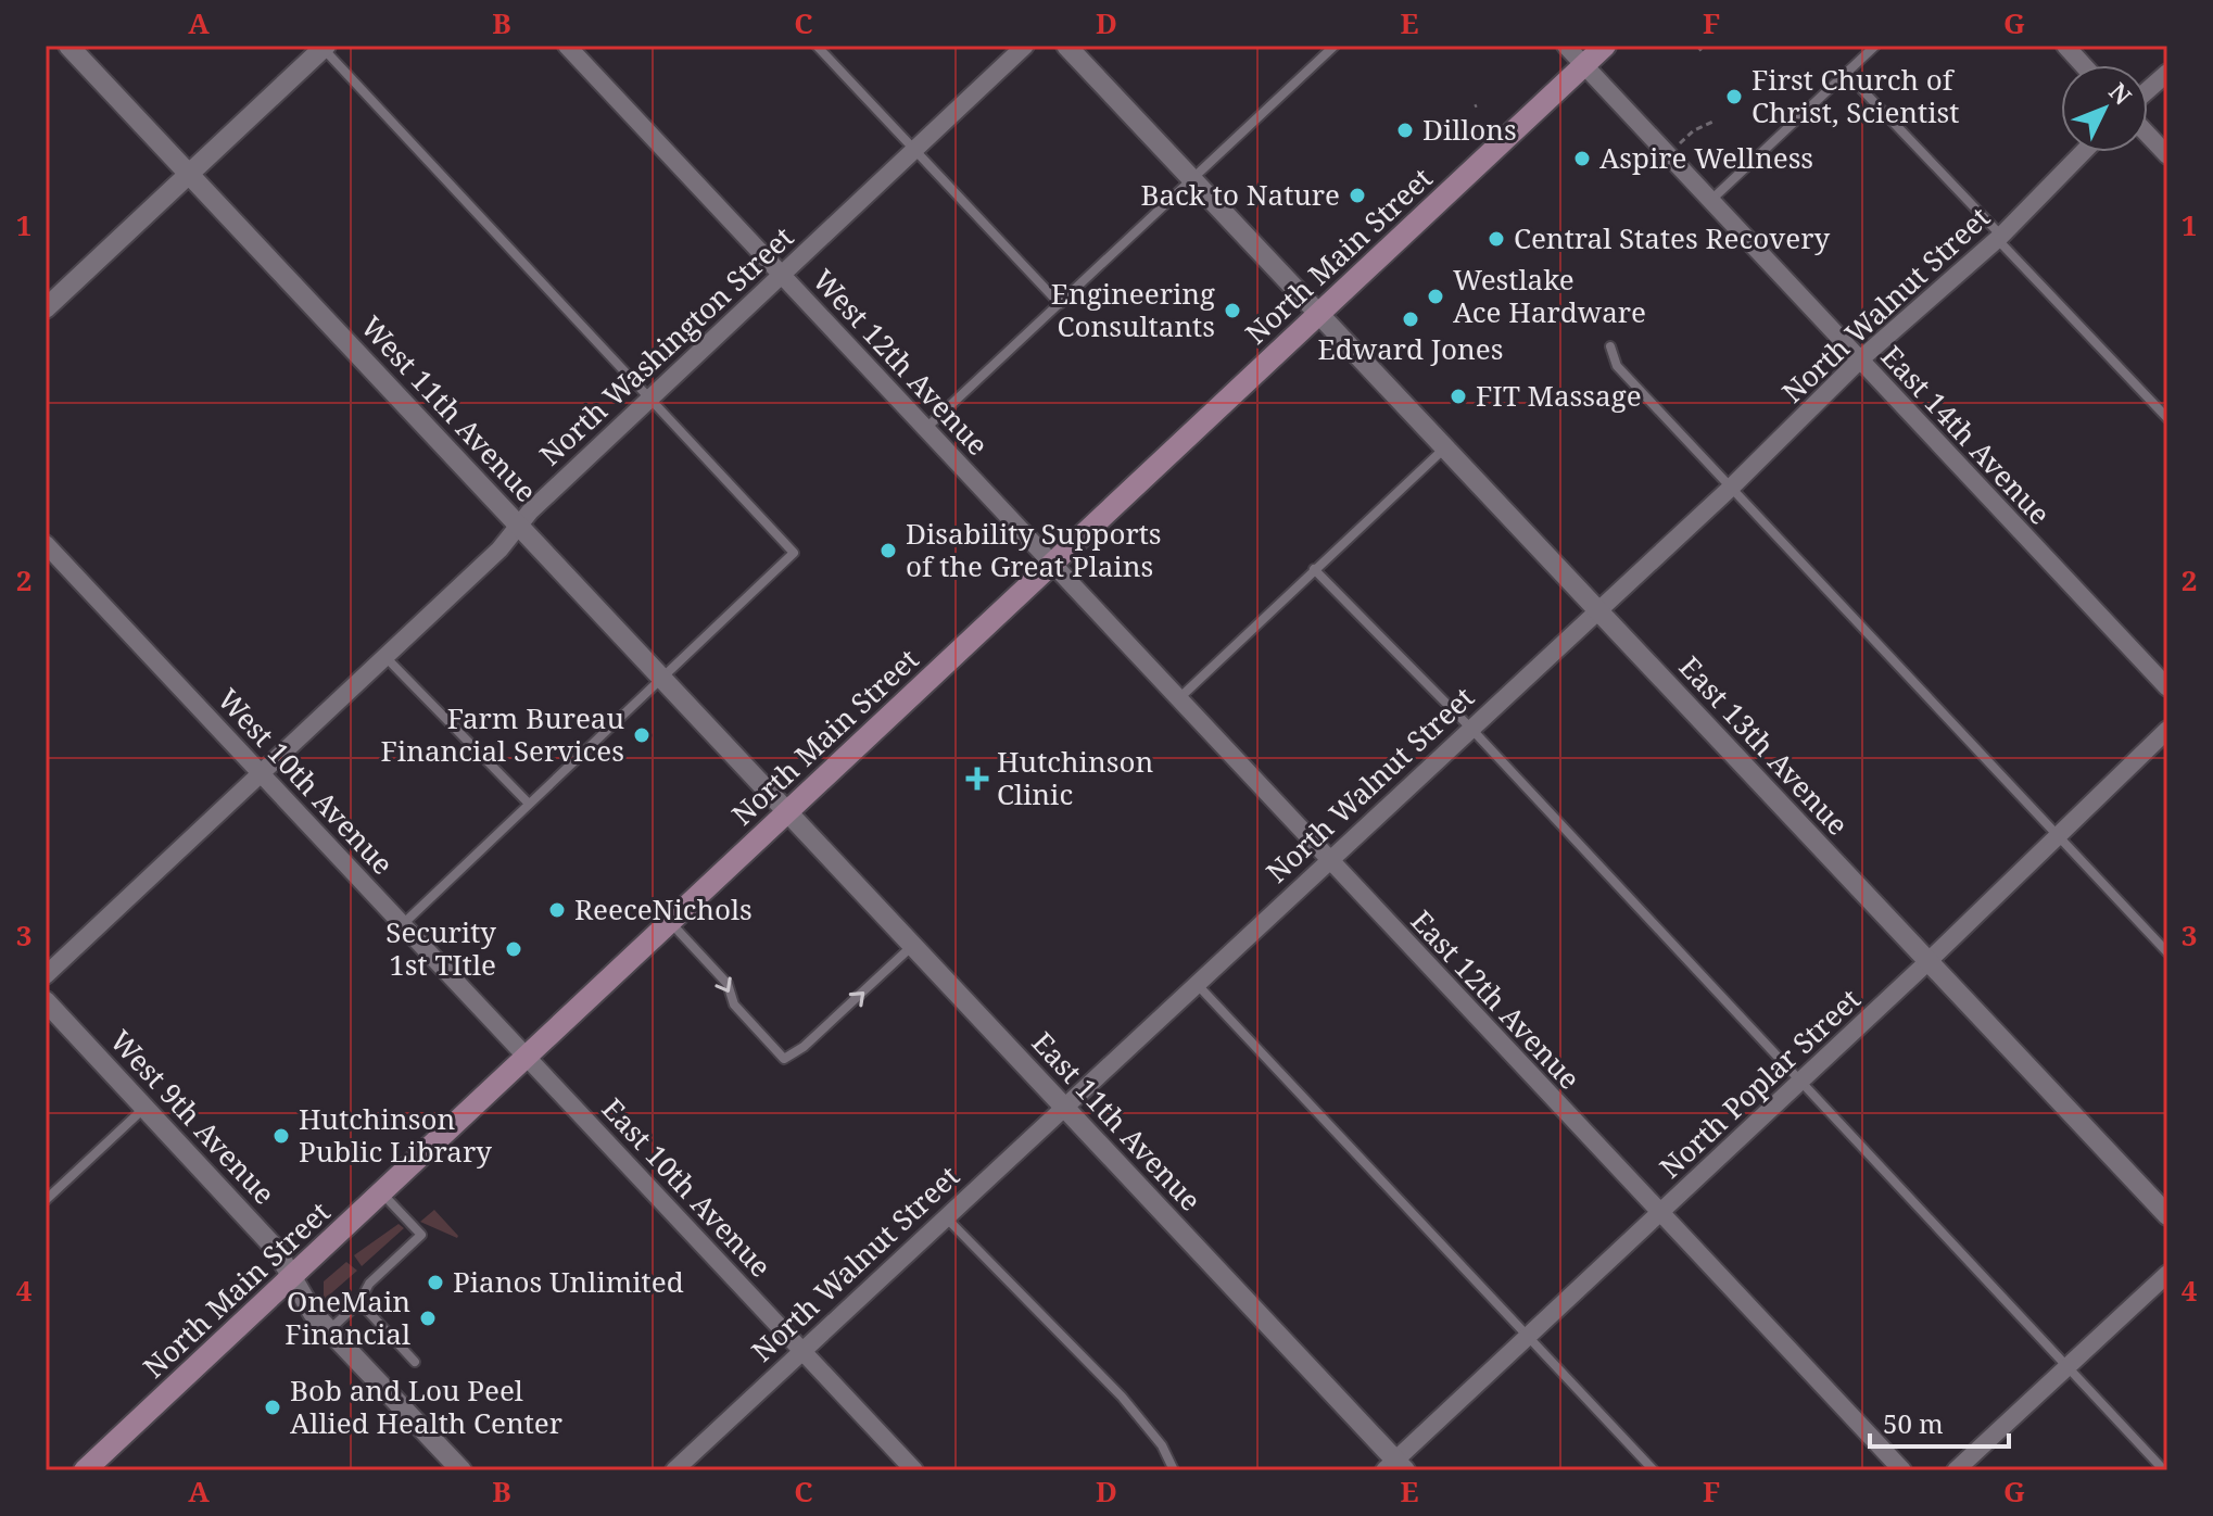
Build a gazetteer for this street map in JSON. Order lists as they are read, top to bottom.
{
  "streets": {
    "main road": ["North Main Street"],
    "street": [
      "North Walnut Street",
      "North Washington Street",
      "West 12th Avenue",
      "West 11th Avenue",
      "East 14th Avenue",
      "East 13th Avenue",
      "West 10th Avenue",
      "East 12th Avenue",
      "North Poplar Street",
      "West 9th Avenue",
      "East 11th Avenue",
      "East 10th Avenue"
    ]
  },
  "crossings": [
    ["North Main Street", "West 12th Avenue"],
    ["North Main Street", "West 11th Avenue"],
    ["North Main Street", "East 14th Avenue"],
    ["North Main Street", "East 13th Avenue"],
    ["North Main Street", "West 10th Avenue"],
    ["North Main Street", "East 12th Avenue"],
    ["North Main Street", "West 9th Avenue"],
    ["North Main Street", "East 11th Avenue"],
    ["North Main Street", "East 10th Avenue"],
    ["North Walnut Street", "East 14th Avenue"],
    ["North Walnut Street", "East 13th Avenue"],
    ["North Walnut Street", "East 12th Avenue"],
    ["North Walnut Street", "East 11th Avenue"],
    ["North Walnut Street", "East 10th Avenue"],
    ["North Washington Street", "West 12th Avenue"],
    ["North Washington Street", "West 11th Avenue"],
    ["North Washington Street", "West 10th Avenue"],
    ["West 12th Avenue", "East 12th Avenue"],
    ["West 11th Avenue", "East 11th Avenue"],
    ["East 13th Avenue", "North Poplar Street"],
    ["West 10th Avenue", "East 10th Avenue"],
    ["East 12th Avenue", "North Poplar Street"],
    ["North Poplar Street", "East 11th Avenue"]
  ],
  "places": {
    "other": [
      "First Church of Christ, Scientist",
      "Dillons",
      "Aspire Wellness",
      "Back to Nature",
      "Central States Recovery",
      "Westlake Ace Hardware",
      "Engineering Consultants",
      "Edward Jones",
      "FIT Massage",
      "Disability Supports of the Great Plains",
      "Farm Bureau Financial Services",
      "ReeceNichols",
      "Security 1st TItle",
      "Hutchinson Public Library",
      "Pianos Unlimited",
      "OneMain Financial",
      "Bob and Lou Peel Allied Health Center"
    ],
    "health": ["Hutchinson Clinic"]
  },
  "scale_bar": "50 m",
  "north": "top right",
  "grid": {
    "columns": [
      "A",
      "B",
      "C",
      "D",
      "E",
      "F",
      "G"
    ],
    "rows": [
      "1",
      "2",
      "3",
      "4"
    ]
  }
}
